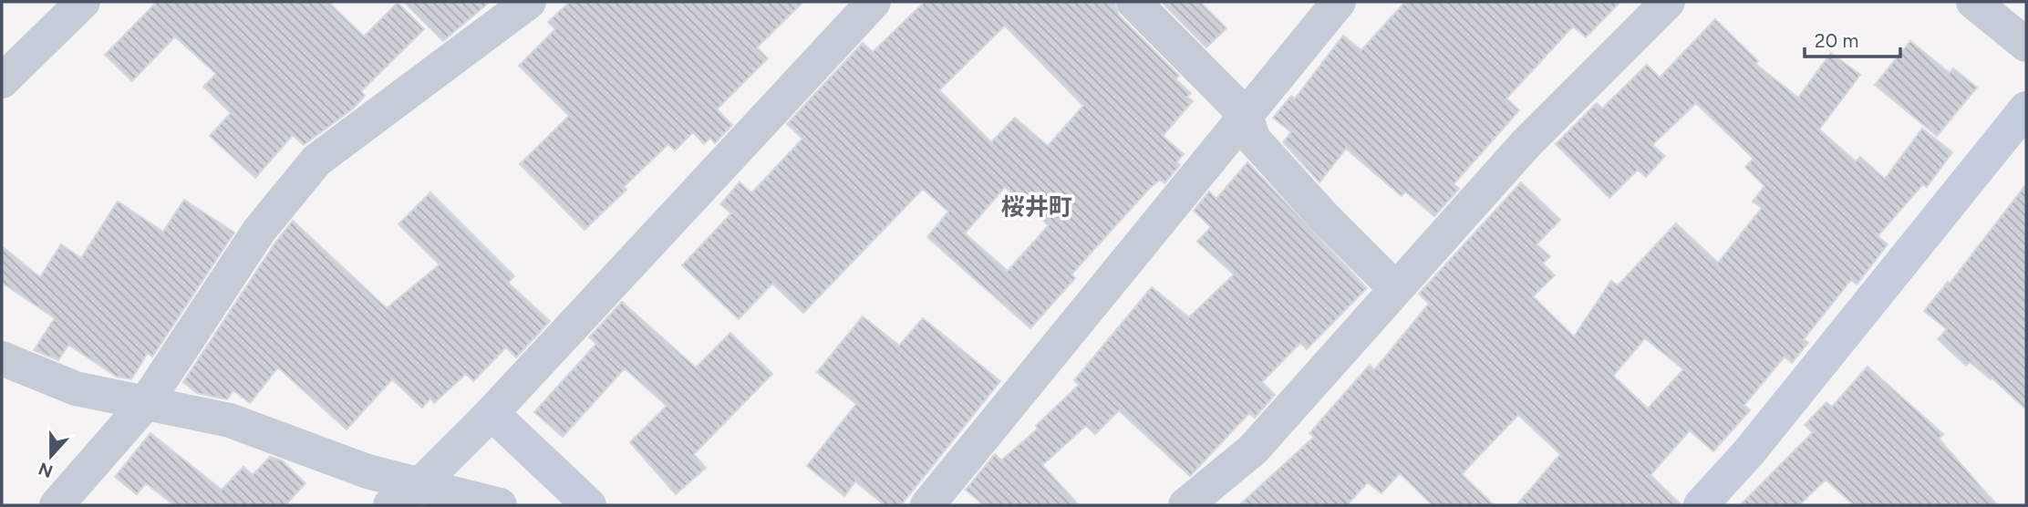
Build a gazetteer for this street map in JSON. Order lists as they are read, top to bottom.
{
  "districts": ["桜井町"],
  "scale_bar": "20 m",
  "north": "bottom"
}
